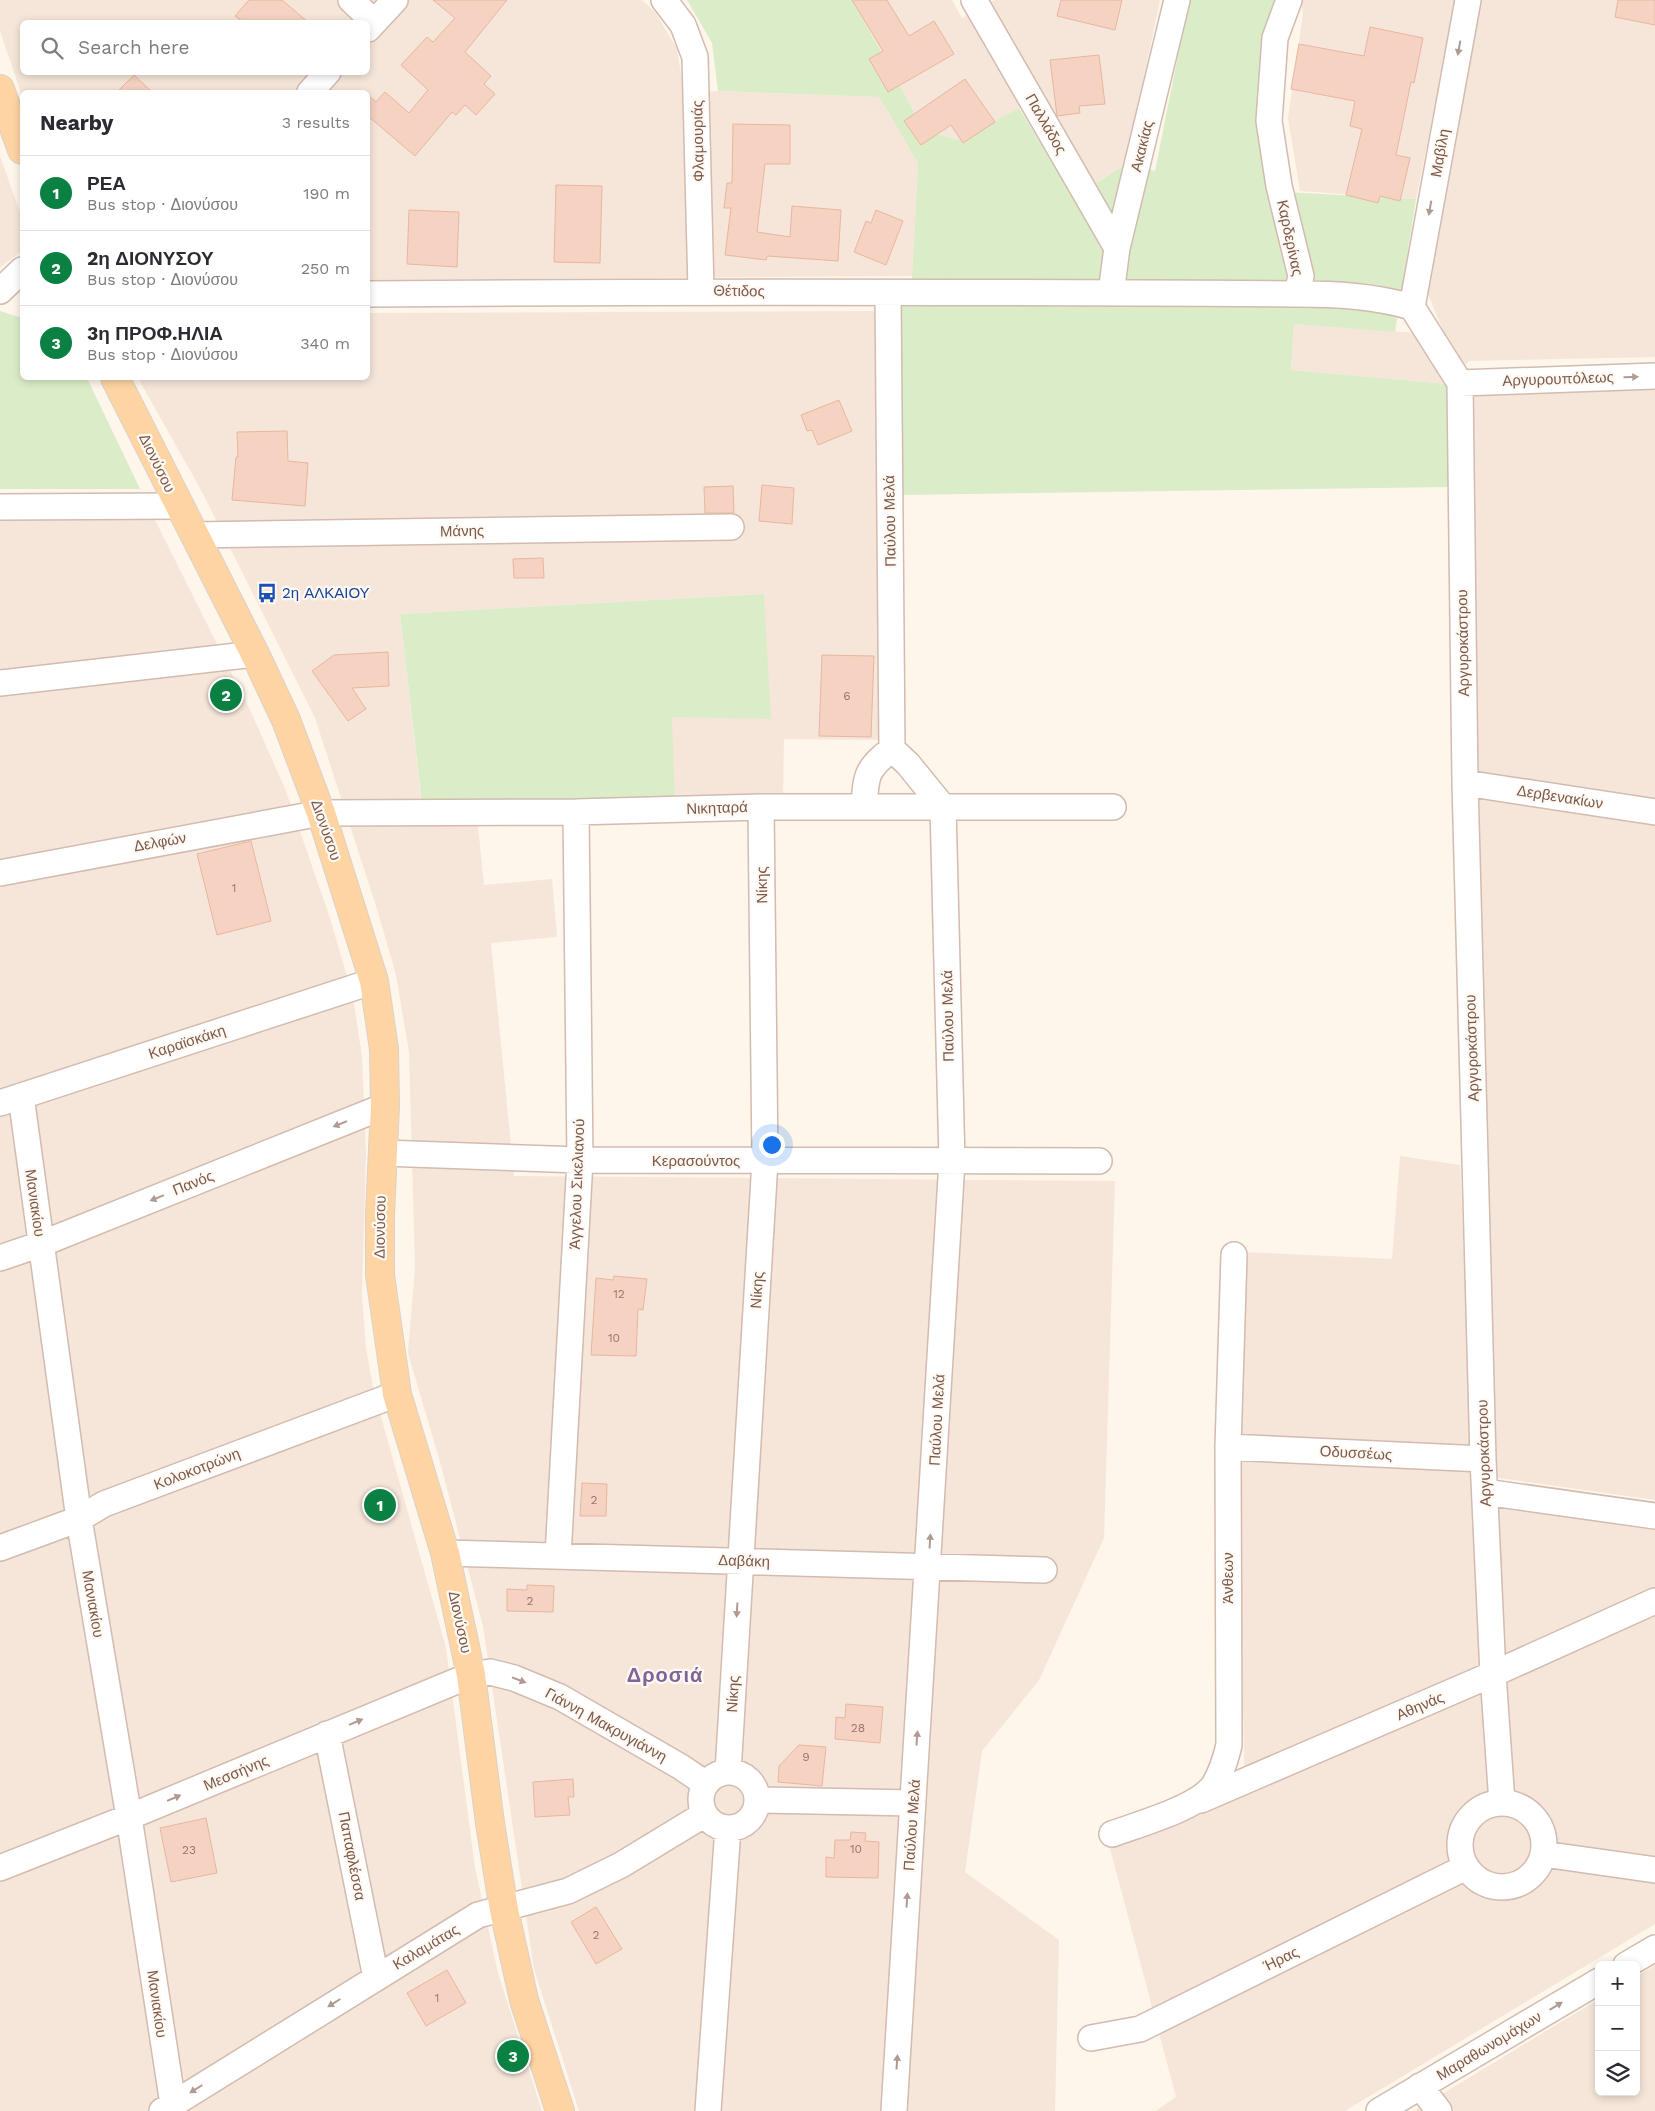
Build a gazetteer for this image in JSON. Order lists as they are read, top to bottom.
{
  "streets": {
    "main road": ["Διονύσου"],
    "street": [
      "Παλλάδος",
      "Φλαμουριάς",
      "Ακακίας",
      "Μαβίλη",
      "Καρδερίνας",
      "Θέτιδος",
      "Αργυρουπόλεως",
      "Παύλου Μελά",
      "Μάνης",
      "Αργυροκάστρου",
      "Δερβενακίων",
      "Νικηταρά",
      "Δελφών",
      "Νίκης",
      "Καραϊσκάκη",
      "Κερασούντος",
      "Πανός",
      "Άγγελου Σικελιανού",
      "Μανιακίου",
      "Οδυσσέως",
      "Κολοκοτρώνη",
      "Δαβάκη",
      "Άνθεων",
      "Αθηνάς",
      "Γιάννη Μακρυγιάννη",
      "Μεσσήνης",
      "Παπαφλέσσα",
      "Καλαμάτας",
      "Ήρας",
      "Μαραθωνομάχων"
    ]
  },
  "crossings": [
    ["Παλλάδος", "Ακακίας"],
    ["Φλαμουριάς", "Θέτιδος"],
    ["Ακακίας", "Καρδερίνας"],
    ["Ακακίας", "Θέτιδος"],
    ["Καρδερίνας", "Θέτιδος"],
    ["Θέτιδος", "Παύλου Μελά"],
    ["Αργυρουπόλεως", "Αργυροκάστρου"],
    ["Διονύσου", "Μάνης"],
    ["Διονύσου", "Νικηταρά"],
    ["Διονύσου", "Δελφών"],
    ["Διονύσου", "Καραϊσκάκη"],
    ["Διονύσου", "Κερασούντος"],
    ["Διονύσου", "Πανός"],
    ["Διονύσου", "Κολοκοτρώνη"],
    ["Διονύσου", "Δαβάκη"],
    ["Διονύσου", "Γιάννη Μακρυγιάννη"],
    ["Διονύσου", "Μεσσήνης"],
    ["Διονύσου", "Καλαμάτας"],
    ["Παύλου Μελά", "Νικηταρά"],
    ["Παύλου Μελά", "Κερασούντος"],
    ["Παύλου Μελά", "Δαβάκη"],
    ["Αργυροκάστρου", "Δερβενακίων"],
    ["Αργυροκάστρου", "Οδυσσέως"],
    ["Αργυροκάστρου", "Αθηνάς"],
    ["Αργυροκάστρου", "Ήρας"],
    ["Νικηταρά", "Δελφών"],
    ["Νικηταρά", "Νίκης"],
    ["Νικηταρά", "Άγγελου Σικελιανού"],
    ["Νίκης", "Κερασούντος"],
    ["Νίκης", "Δαβάκη"],
    ["Νίκης", "Γιάννη Μακρυγιάννη"],
    ["Νίκης", "Καλαμάτας"],
    ["Καραϊσκάκη", "Μανιακίου"],
    ["Κερασούντος", "Άγγελου Σικελιανού"],
    ["Πανός", "Μανιακίου"],
    ["Άγγελου Σικελιανού", "Δαβάκη"],
    ["Μανιακίου", "Κολοκοτρώνη"],
    ["Μανιακίου", "Μεσσήνης"],
    ["Μανιακίου", "Καλαμάτας"],
    ["Οδυσσέως", "Άνθεων"],
    ["Άνθεων", "Αθηνάς"],
    ["Γιάννη Μακρυγιάννη", "Μεσσήνης"],
    ["Γιάννη Μακρυγιάννη", "Καλαμάτας"],
    ["Μεσσήνης", "Παπαφλέσσα"],
    ["Παπαφλέσσα", "Καλαμάτας"]
  ],
  "one_way": [
    "Μαβίλη",
    "Αργυρουπόλεως",
    "Πανός",
    "Γιάννη Μακρυγιάννη",
    "Μεσσήνης",
    "Καλαμάτας",
    "Μαραθωνομάχων"
  ],
  "districts": ["Δροσιά"],
  "places": {
    "bus stop": ["2η ΑΛΚΑΙΟΥ"]
  },
  "house_numbers": [
    "6",
    "1",
    "12",
    "10",
    "2",
    "2",
    "28",
    "9",
    "10",
    "23",
    "2",
    "1"
  ],
  "page": {
    "search": "Search here",
    "heading": ["Nearby", "3 results"],
    "list": [
      {
        "mark": "1",
        "name": "ΡΕΑ",
        "note": "Bus stop · Διονύσου",
        "value": "190 m"
      },
      {
        "mark": "2",
        "name": "2η ΔΙΟΝΥΣΟΥ",
        "note": "Bus stop · Διονύσου",
        "value": "250 m"
      },
      {
        "mark": "3",
        "name": "3η ΠΡΟΦ.ΗΛΙΑ",
        "note": "Bus stop · Διονύσου",
        "value": "340 m"
      }
    ],
    "pins": ["2", "1", "3"],
    "map_buttons": ["+", "−"]
  }
}
